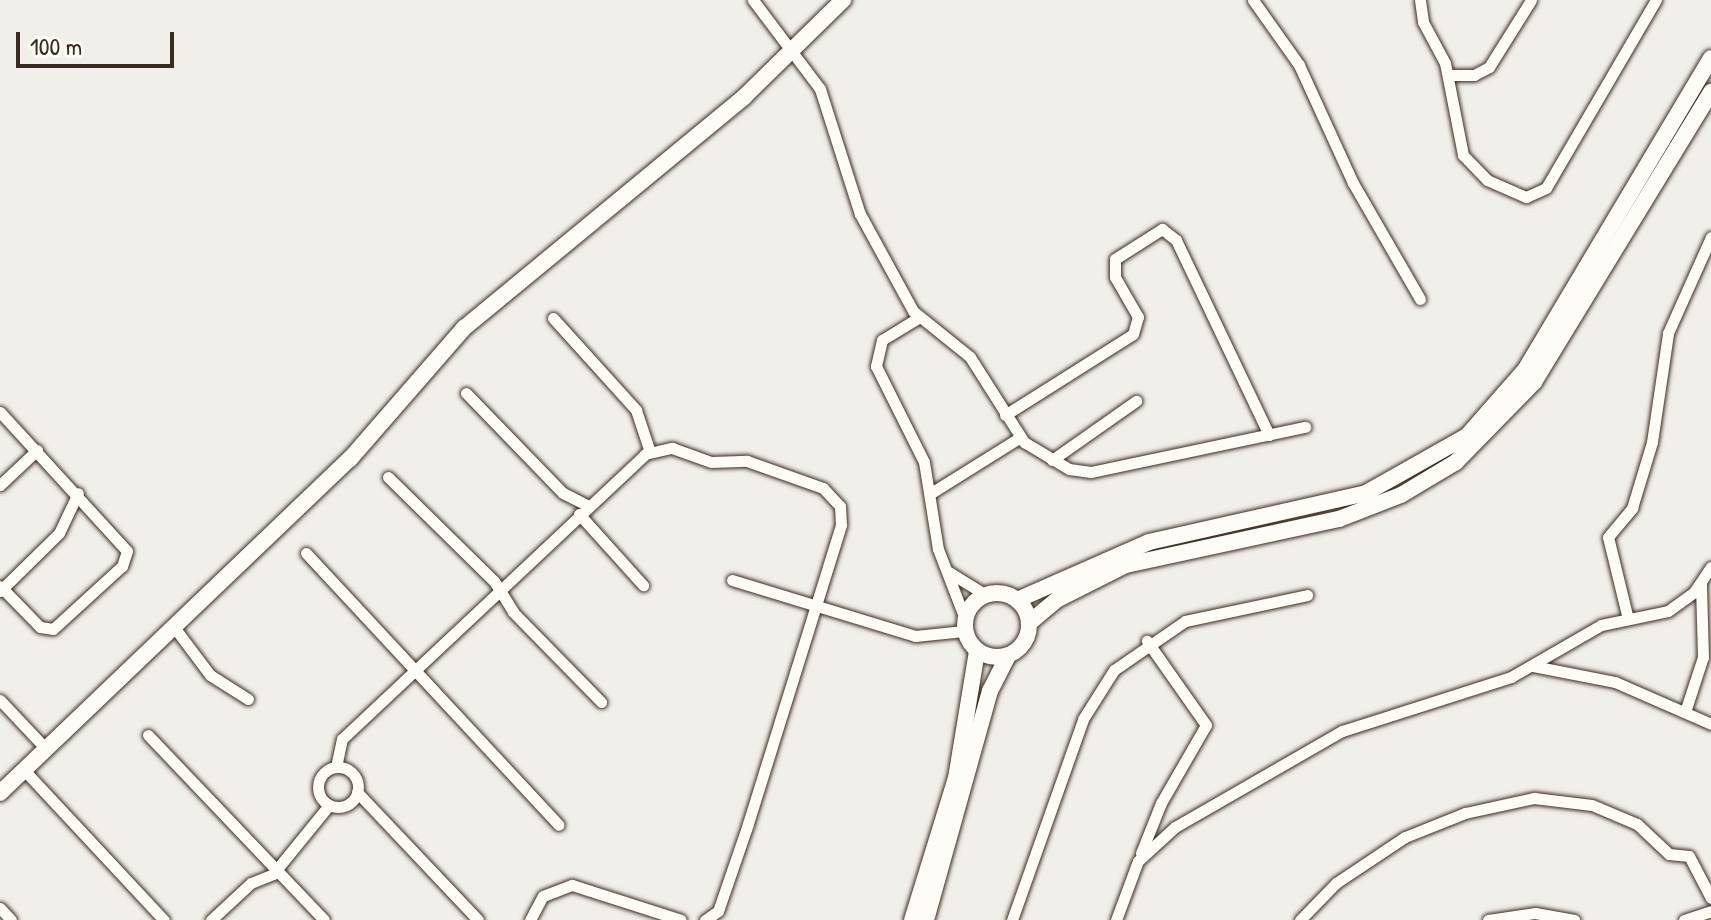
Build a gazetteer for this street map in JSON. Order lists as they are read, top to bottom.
{
  "scale_bar": "100 m"
}
